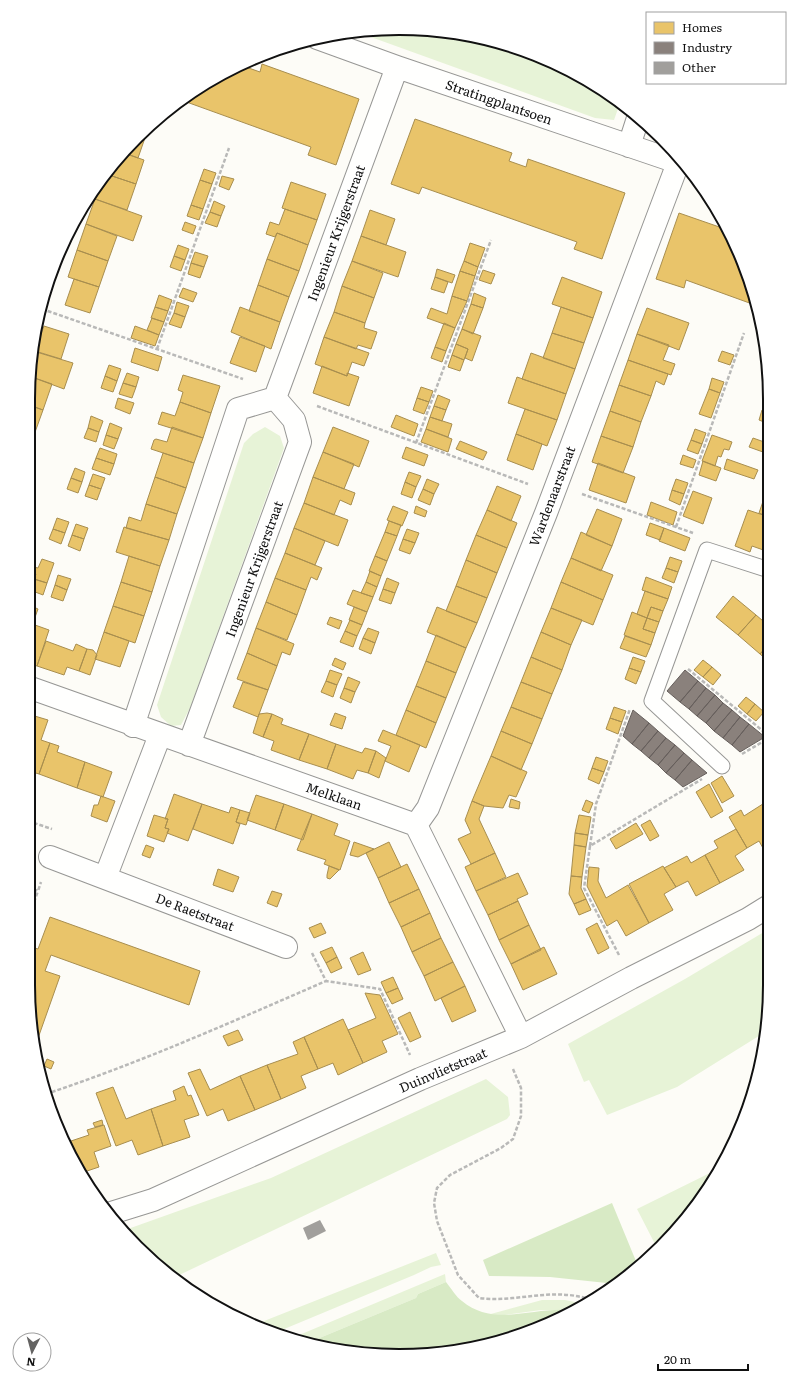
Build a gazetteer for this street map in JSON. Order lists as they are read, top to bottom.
{
  "streets": {
    "street": [
      "Stratingplantsoen",
      "Ingenieur Krijgerstraat",
      "Wardenaarstraat",
      "Melklaan",
      "De Raetstraat",
      "Duinvlietstraat"
    ]
  },
  "crossings": [
    ["Stratingplantsoen", "Ingenieur Krijgerstraat"],
    ["Ingenieur Krijgerstraat", "Melklaan"],
    ["Wardenaarstraat", "Melklaan"]
  ],
  "legend": ["Homes", "Industry", "Other"],
  "scale_bar": "20 m",
  "north": "bottom"
}
